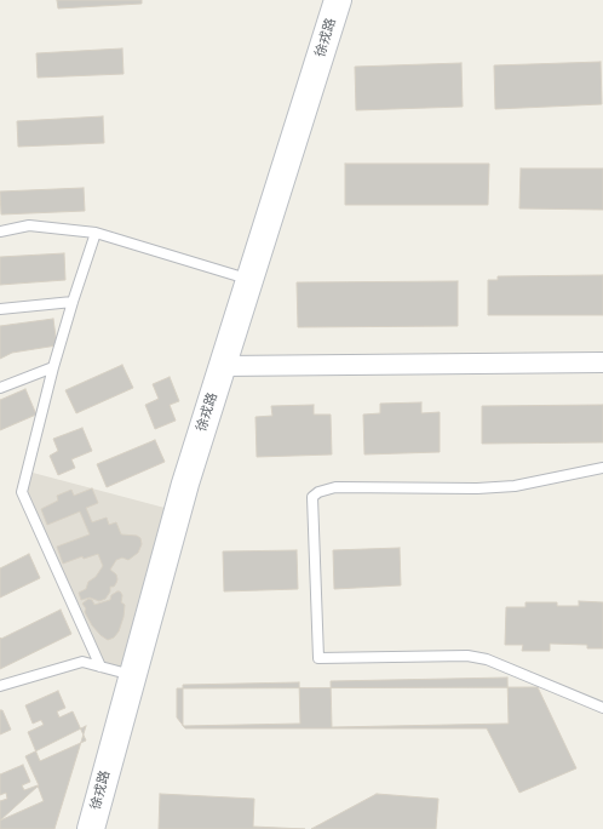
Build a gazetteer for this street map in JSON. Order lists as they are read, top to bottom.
{
  "streets": {
    "street": ["徐戎路"]
  }
}
